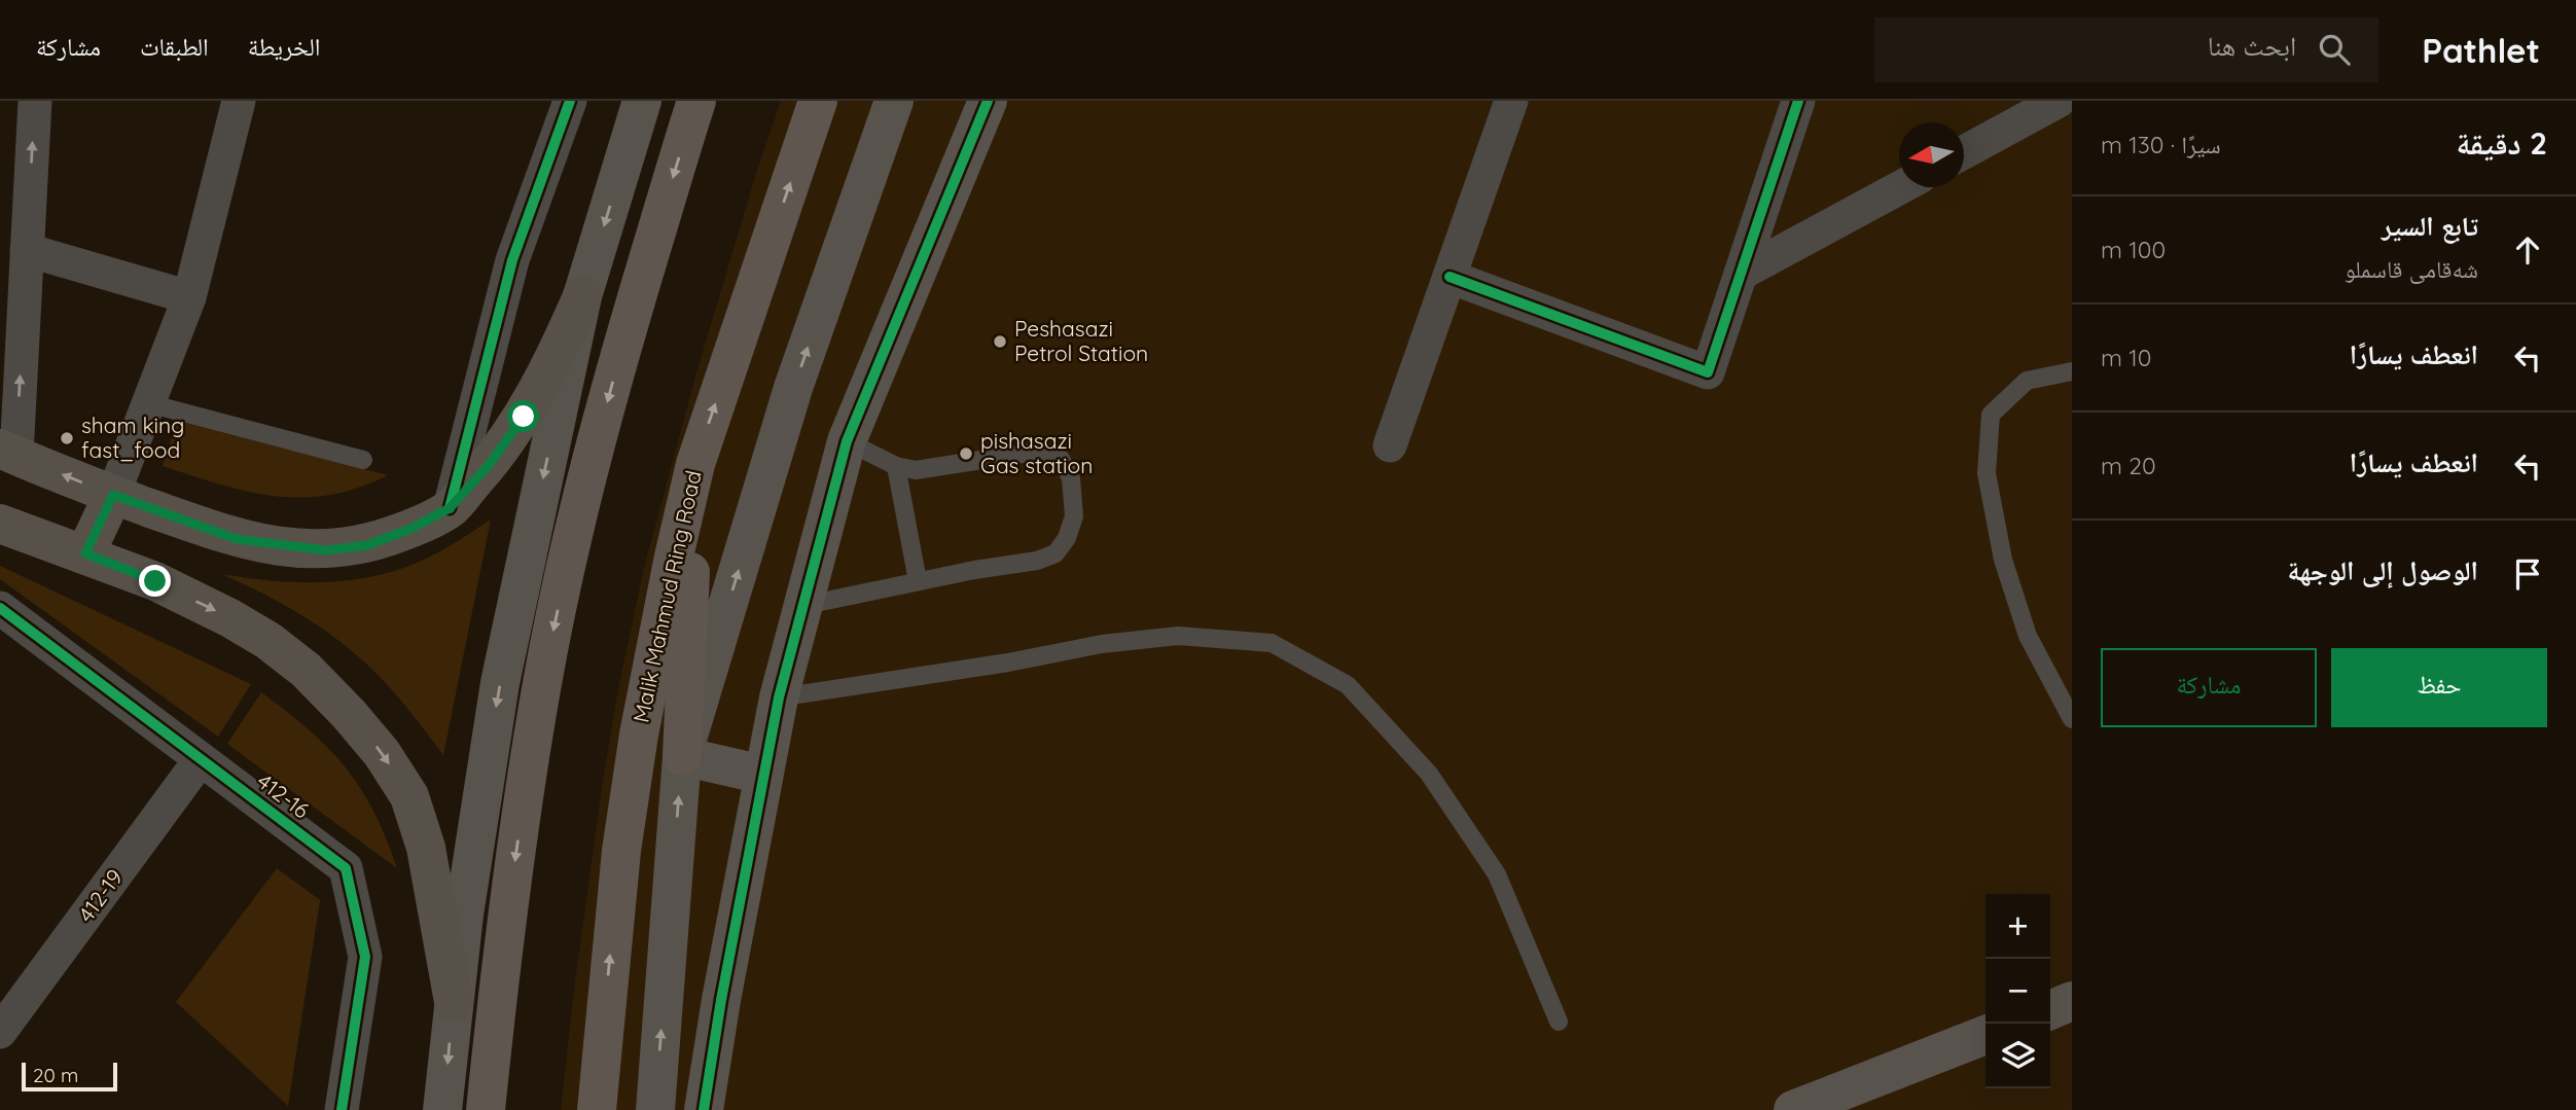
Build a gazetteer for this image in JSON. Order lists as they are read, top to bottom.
{
  "streets": {
    "highway": ["Malik Mahmud Ring Road"],
    "street": ["412-16", "412-19"]
  },
  "crossings": [
    ["412-16", "412-19"]
  ],
  "places": ["Peshasazi Petrol Station", "sham king fast_food", "pishasazi Gas station"],
  "scale_bar": "20 m",
  "north": "left",
  "page": {
    "header": "Pathlet",
    "search": "ابحث هنا",
    "nav": ["الخريطة", "الطبقات", "مشاركة"],
    "heading": ["2 دقيقة", "سيرًا · 130 m"],
    "list": [
      ["تابع السير", "شەقامی قاسملو", "100 m"],
      ["انعطف يسارًا", "10 m"],
      ["انعطف يسارًا", "20 m"],
      "الوصول إلى الوجهة"
    ],
    "buttons": ["حفظ", "مشاركة"],
    "map_buttons": ["+", "−"],
    "scale": "20 m"
  }
}
